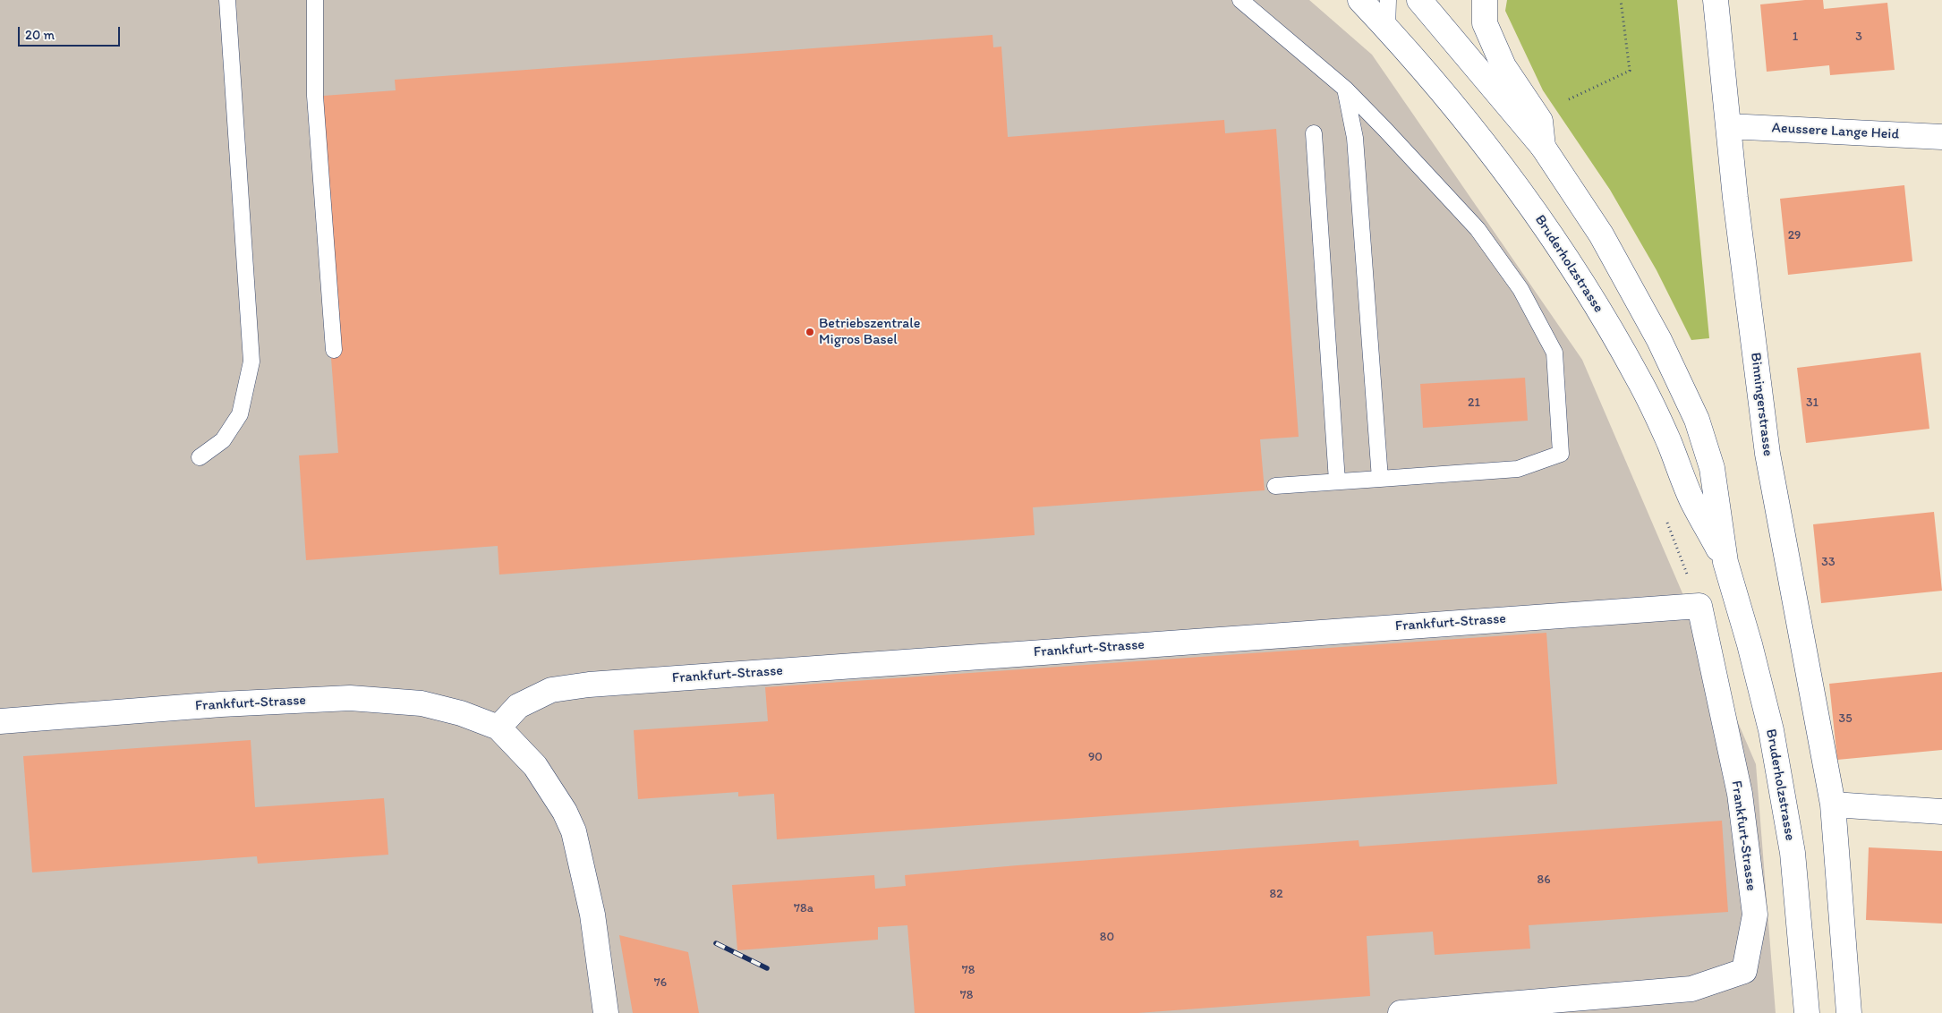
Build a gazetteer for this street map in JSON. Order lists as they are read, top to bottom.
{
  "streets": {
    "street": [
      "Aeussere Lange Heid",
      "Bruderholzstrasse",
      "Binningerstrasse",
      "Frankfurt-Strasse"
    ]
  },
  "crossings": [
    ["Aeussere Lange Heid", "Binningerstrasse"]
  ],
  "places": ["Betriebszentrale Migros Basel"],
  "house_numbers": [
    "1",
    "3",
    "29",
    "21",
    "31",
    "33",
    "35",
    "90",
    "86",
    "82",
    "78a",
    "80",
    "78",
    "76",
    "78"
  ],
  "scale_bar": "20 m"
}
